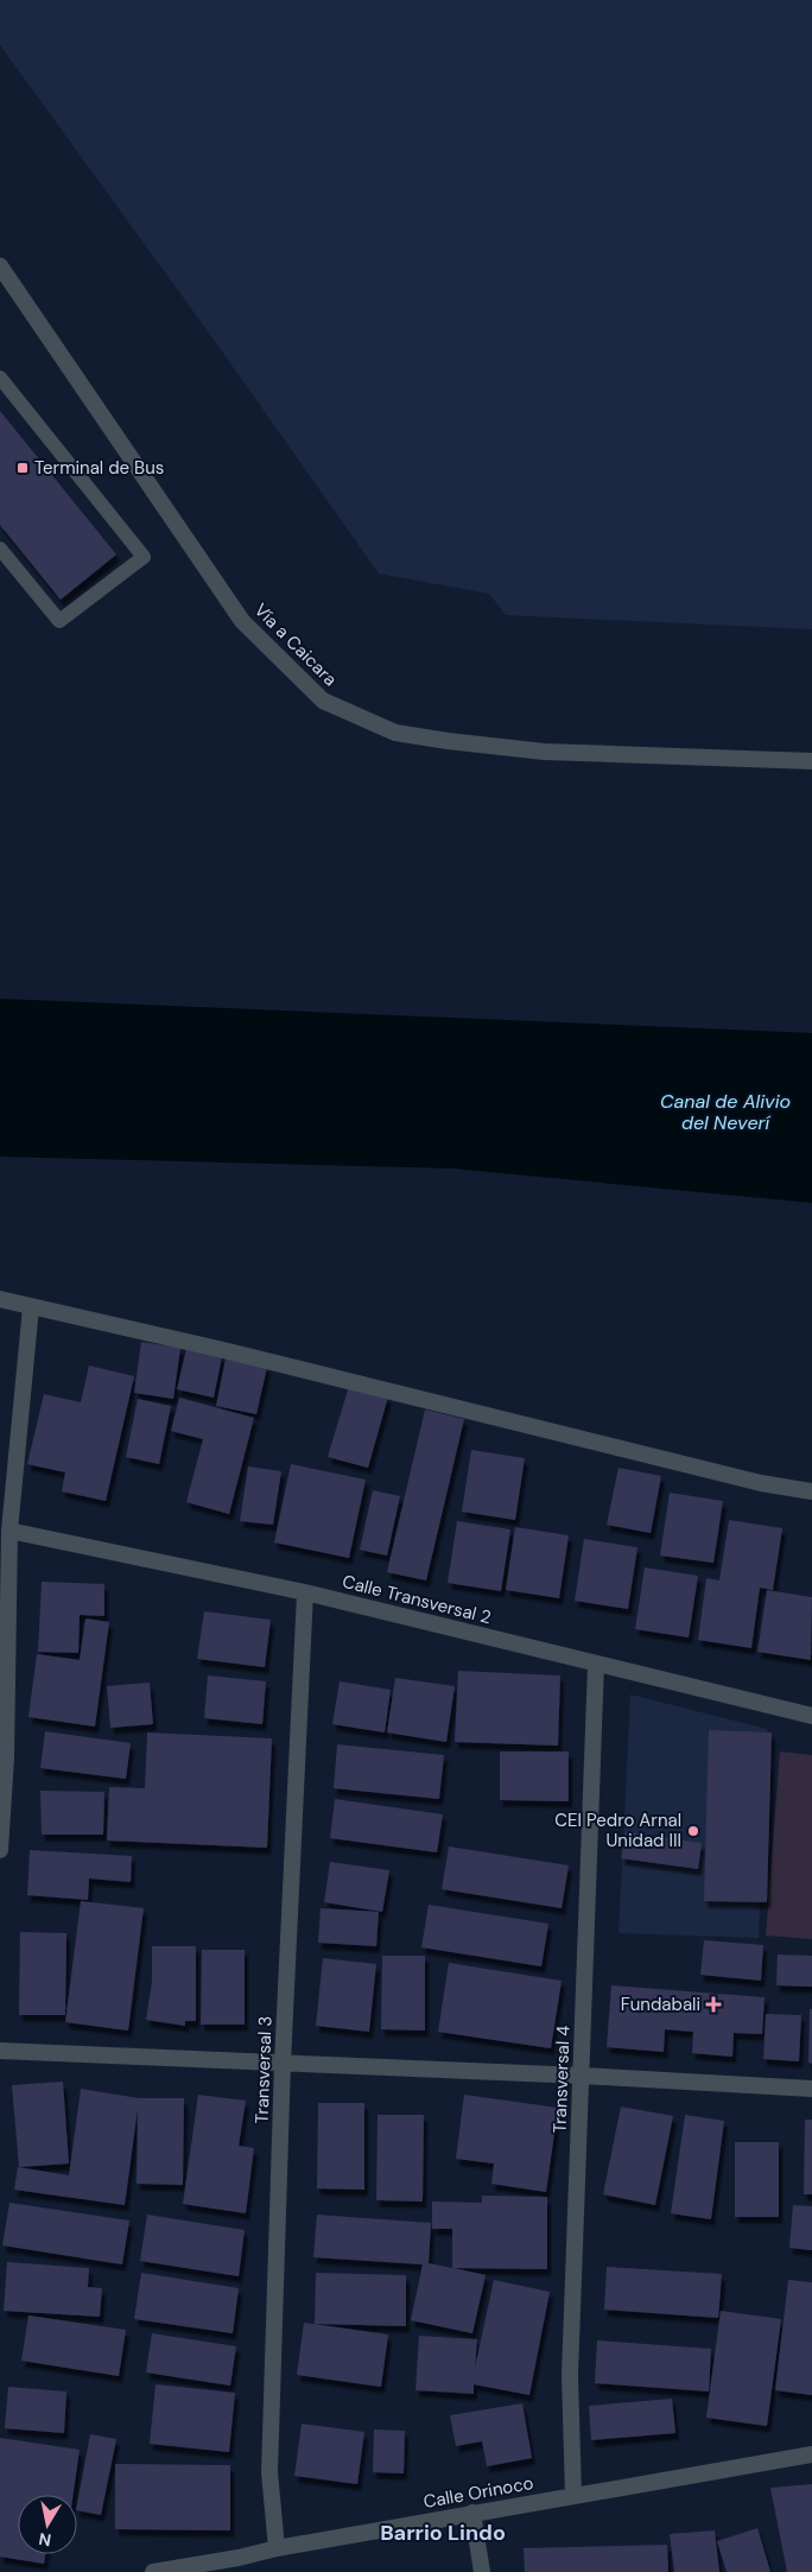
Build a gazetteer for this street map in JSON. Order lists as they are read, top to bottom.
{
  "streets": {
    "street": [
      "Vía a Caicara",
      "Calle Transversal 2",
      "Transversal 3",
      "Transversal 4",
      "Calle Orinoco"
    ]
  },
  "crossings": [
    ["Calle Transversal 2", "Transversal 3"],
    ["Calle Transversal 2", "Transversal 4"],
    ["Transversal 3", "Calle Orinoco"],
    ["Transversal 4", "Calle Orinoco"]
  ],
  "districts": ["Barrio Lindo"],
  "water": ["Canal de Alivio del Neverí"],
  "places": {
    "transit": ["Terminal de Bus"],
    "other": ["CEI Pedro Arnal Unidad III"],
    "health": ["Fundabali"]
  },
  "north": "bottom"
}
